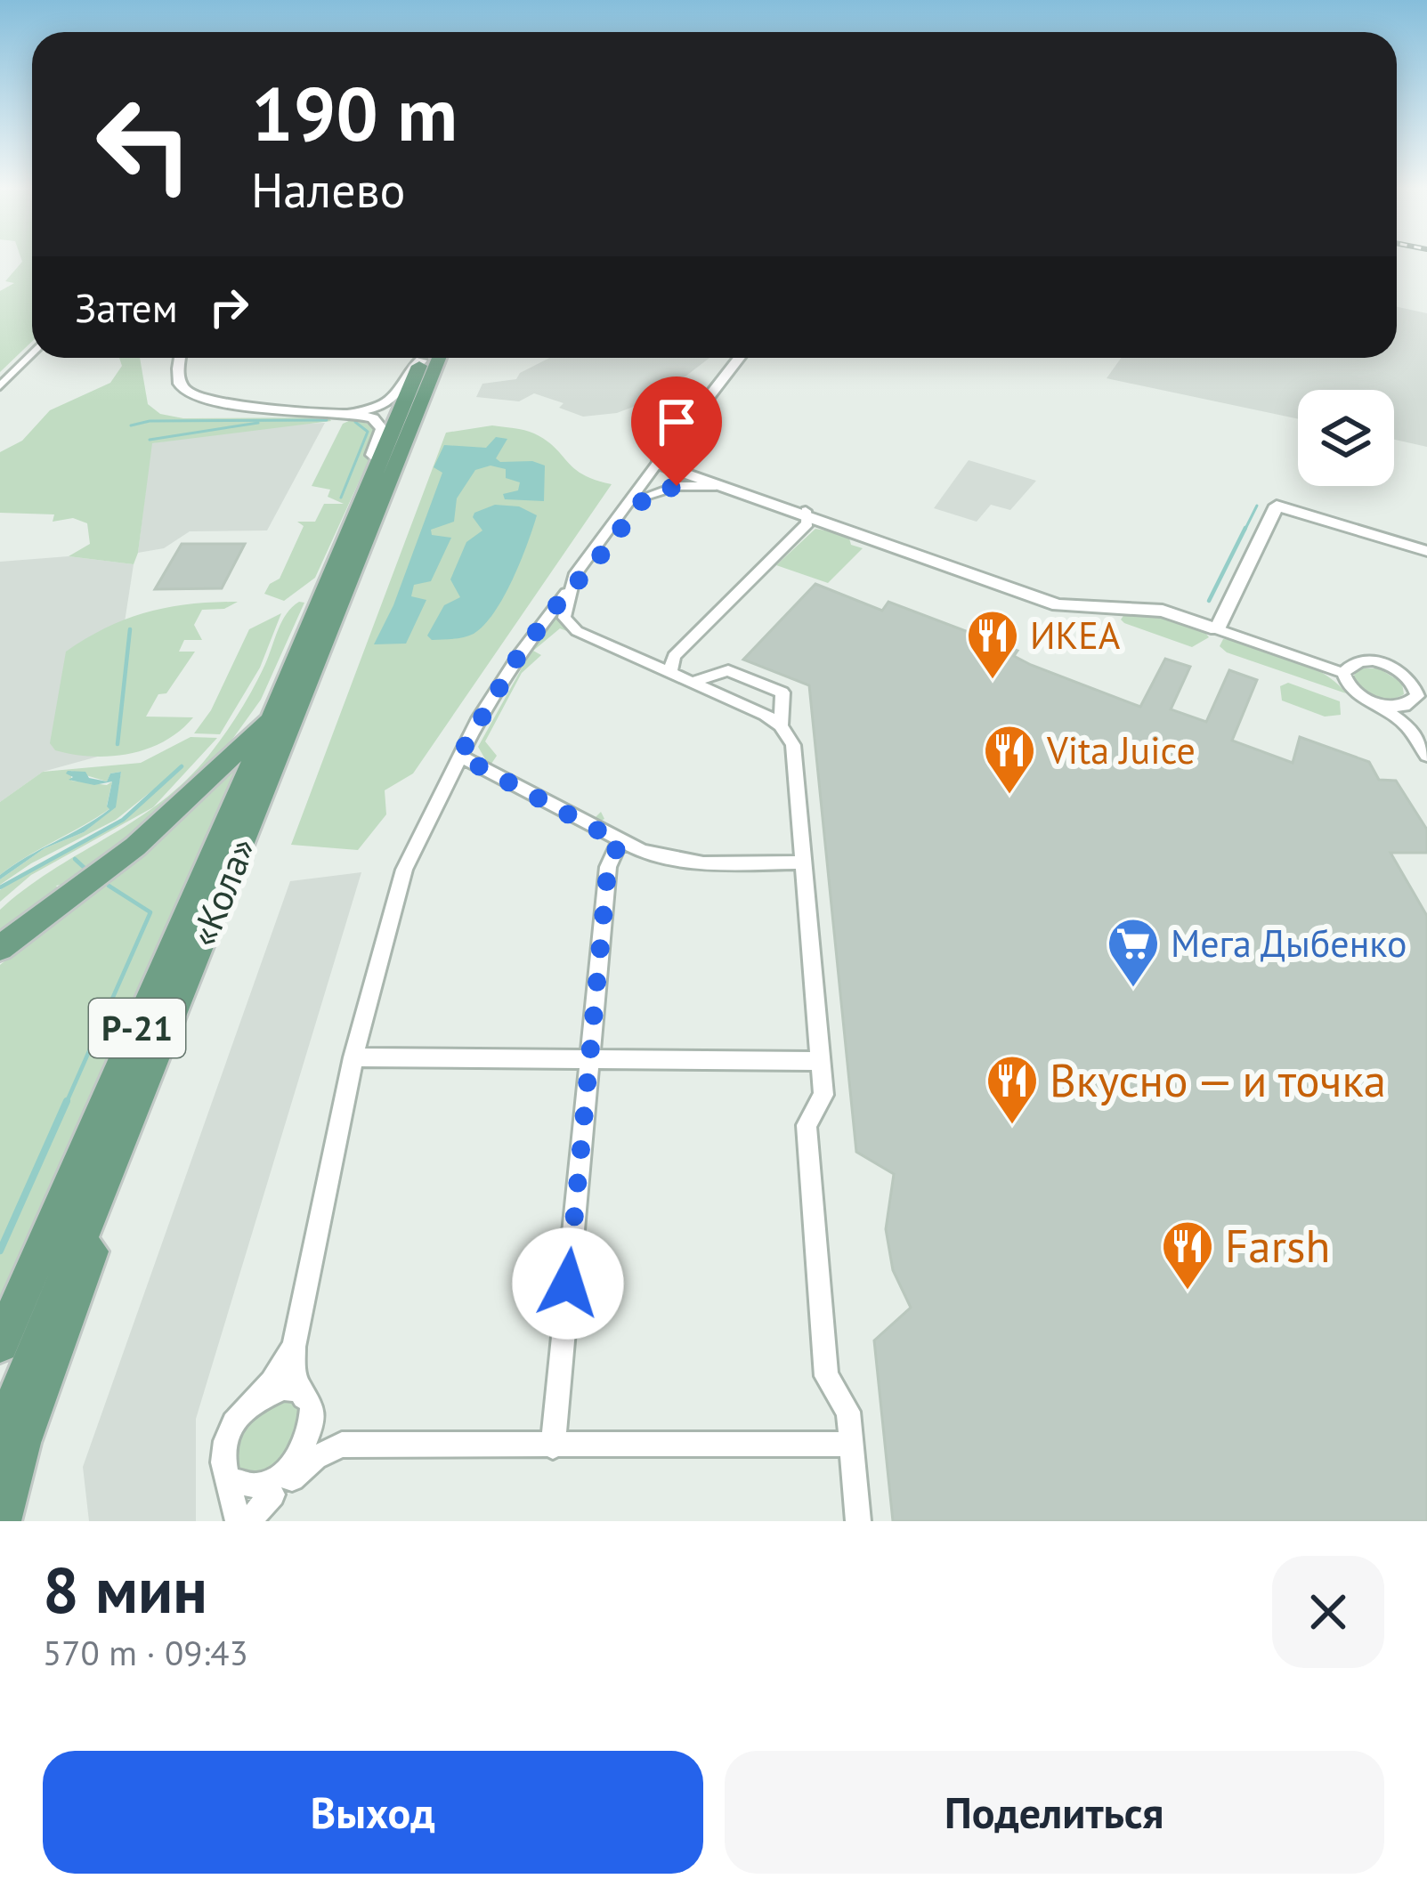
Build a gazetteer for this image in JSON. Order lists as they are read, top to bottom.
{
  "streets": {
    "main road": ["«Кола»", "Р-21"]
  },
  "places": {
    "restaurant": [
      "ИКЕА",
      "Vita Juice",
      "Вкусно — и точка",
      "Farsh"
    ],
    "supermarket": ["Мега Дыбенко"]
  },
  "page": {
    "turn": ["190 m", "Налево"],
    "then": "Затем",
    "heading": ["8 мин", "570 m · 09:43"],
    "buttons": ["Выход", "Поделиться"]
  }
}
